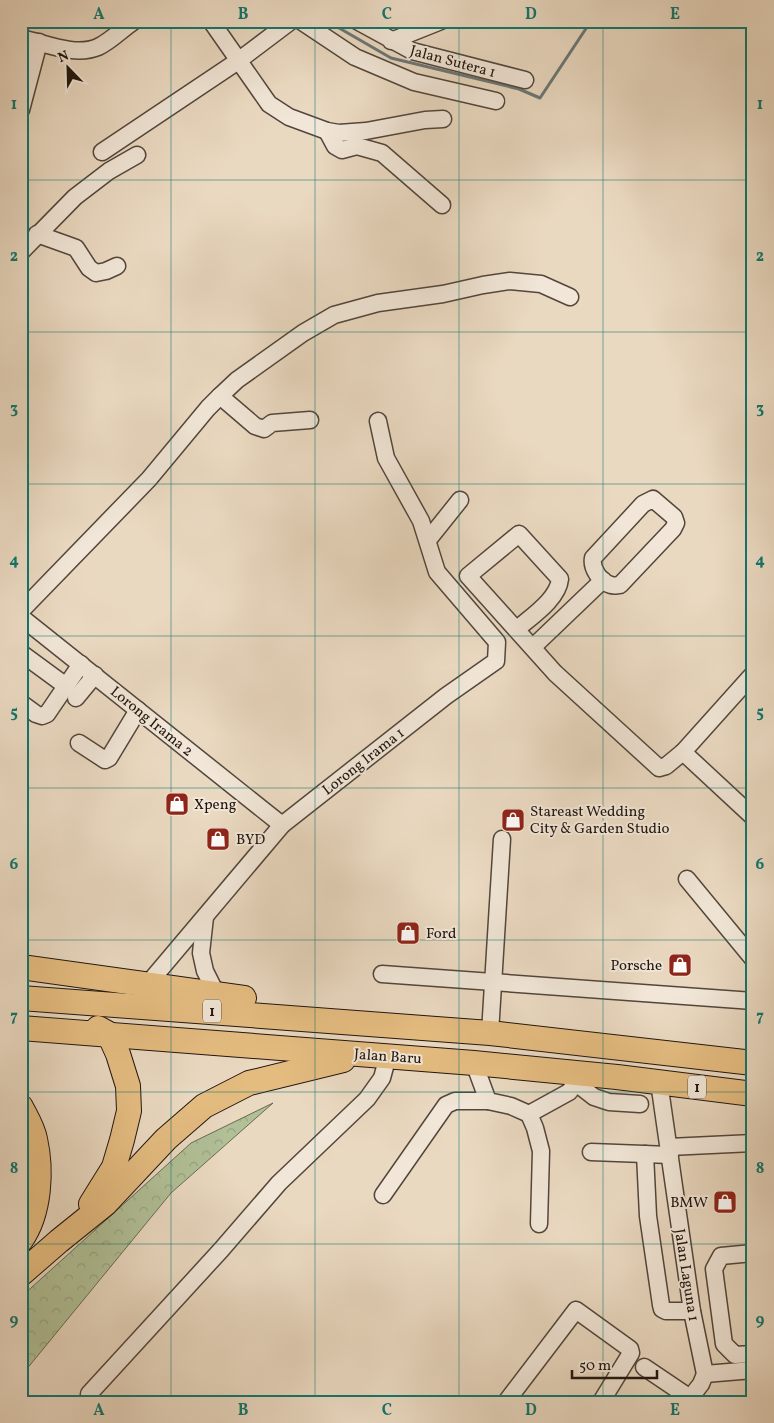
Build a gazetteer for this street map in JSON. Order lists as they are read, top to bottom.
{
  "streets": {
    "highway": ["1", "Jalan Baru"],
    "street": [
      "Jalan Sutera 1",
      "Lorong Irama 2",
      "Lorong Irama 1",
      "Jalan Laguna 1"
    ]
  },
  "crossings": [
    ["Lorong Irama 2", "Lorong Irama 1"],
    ["Jalan Baru", "Jalan Laguna 1"]
  ],
  "places": {
    "shop": [
      "Xpeng",
      "Stareast Wedding City & Garden Studio",
      "BYD",
      "Ford",
      "Porsche",
      "BMW"
    ]
  },
  "scale_bar": "50 m",
  "north": "top left",
  "grid": {
    "columns": [
      "A",
      "B",
      "C",
      "D",
      "E"
    ],
    "rows": [
      "1",
      "2",
      "3",
      "4",
      "5",
      "6",
      "7",
      "8",
      "9"
    ]
  }
}
